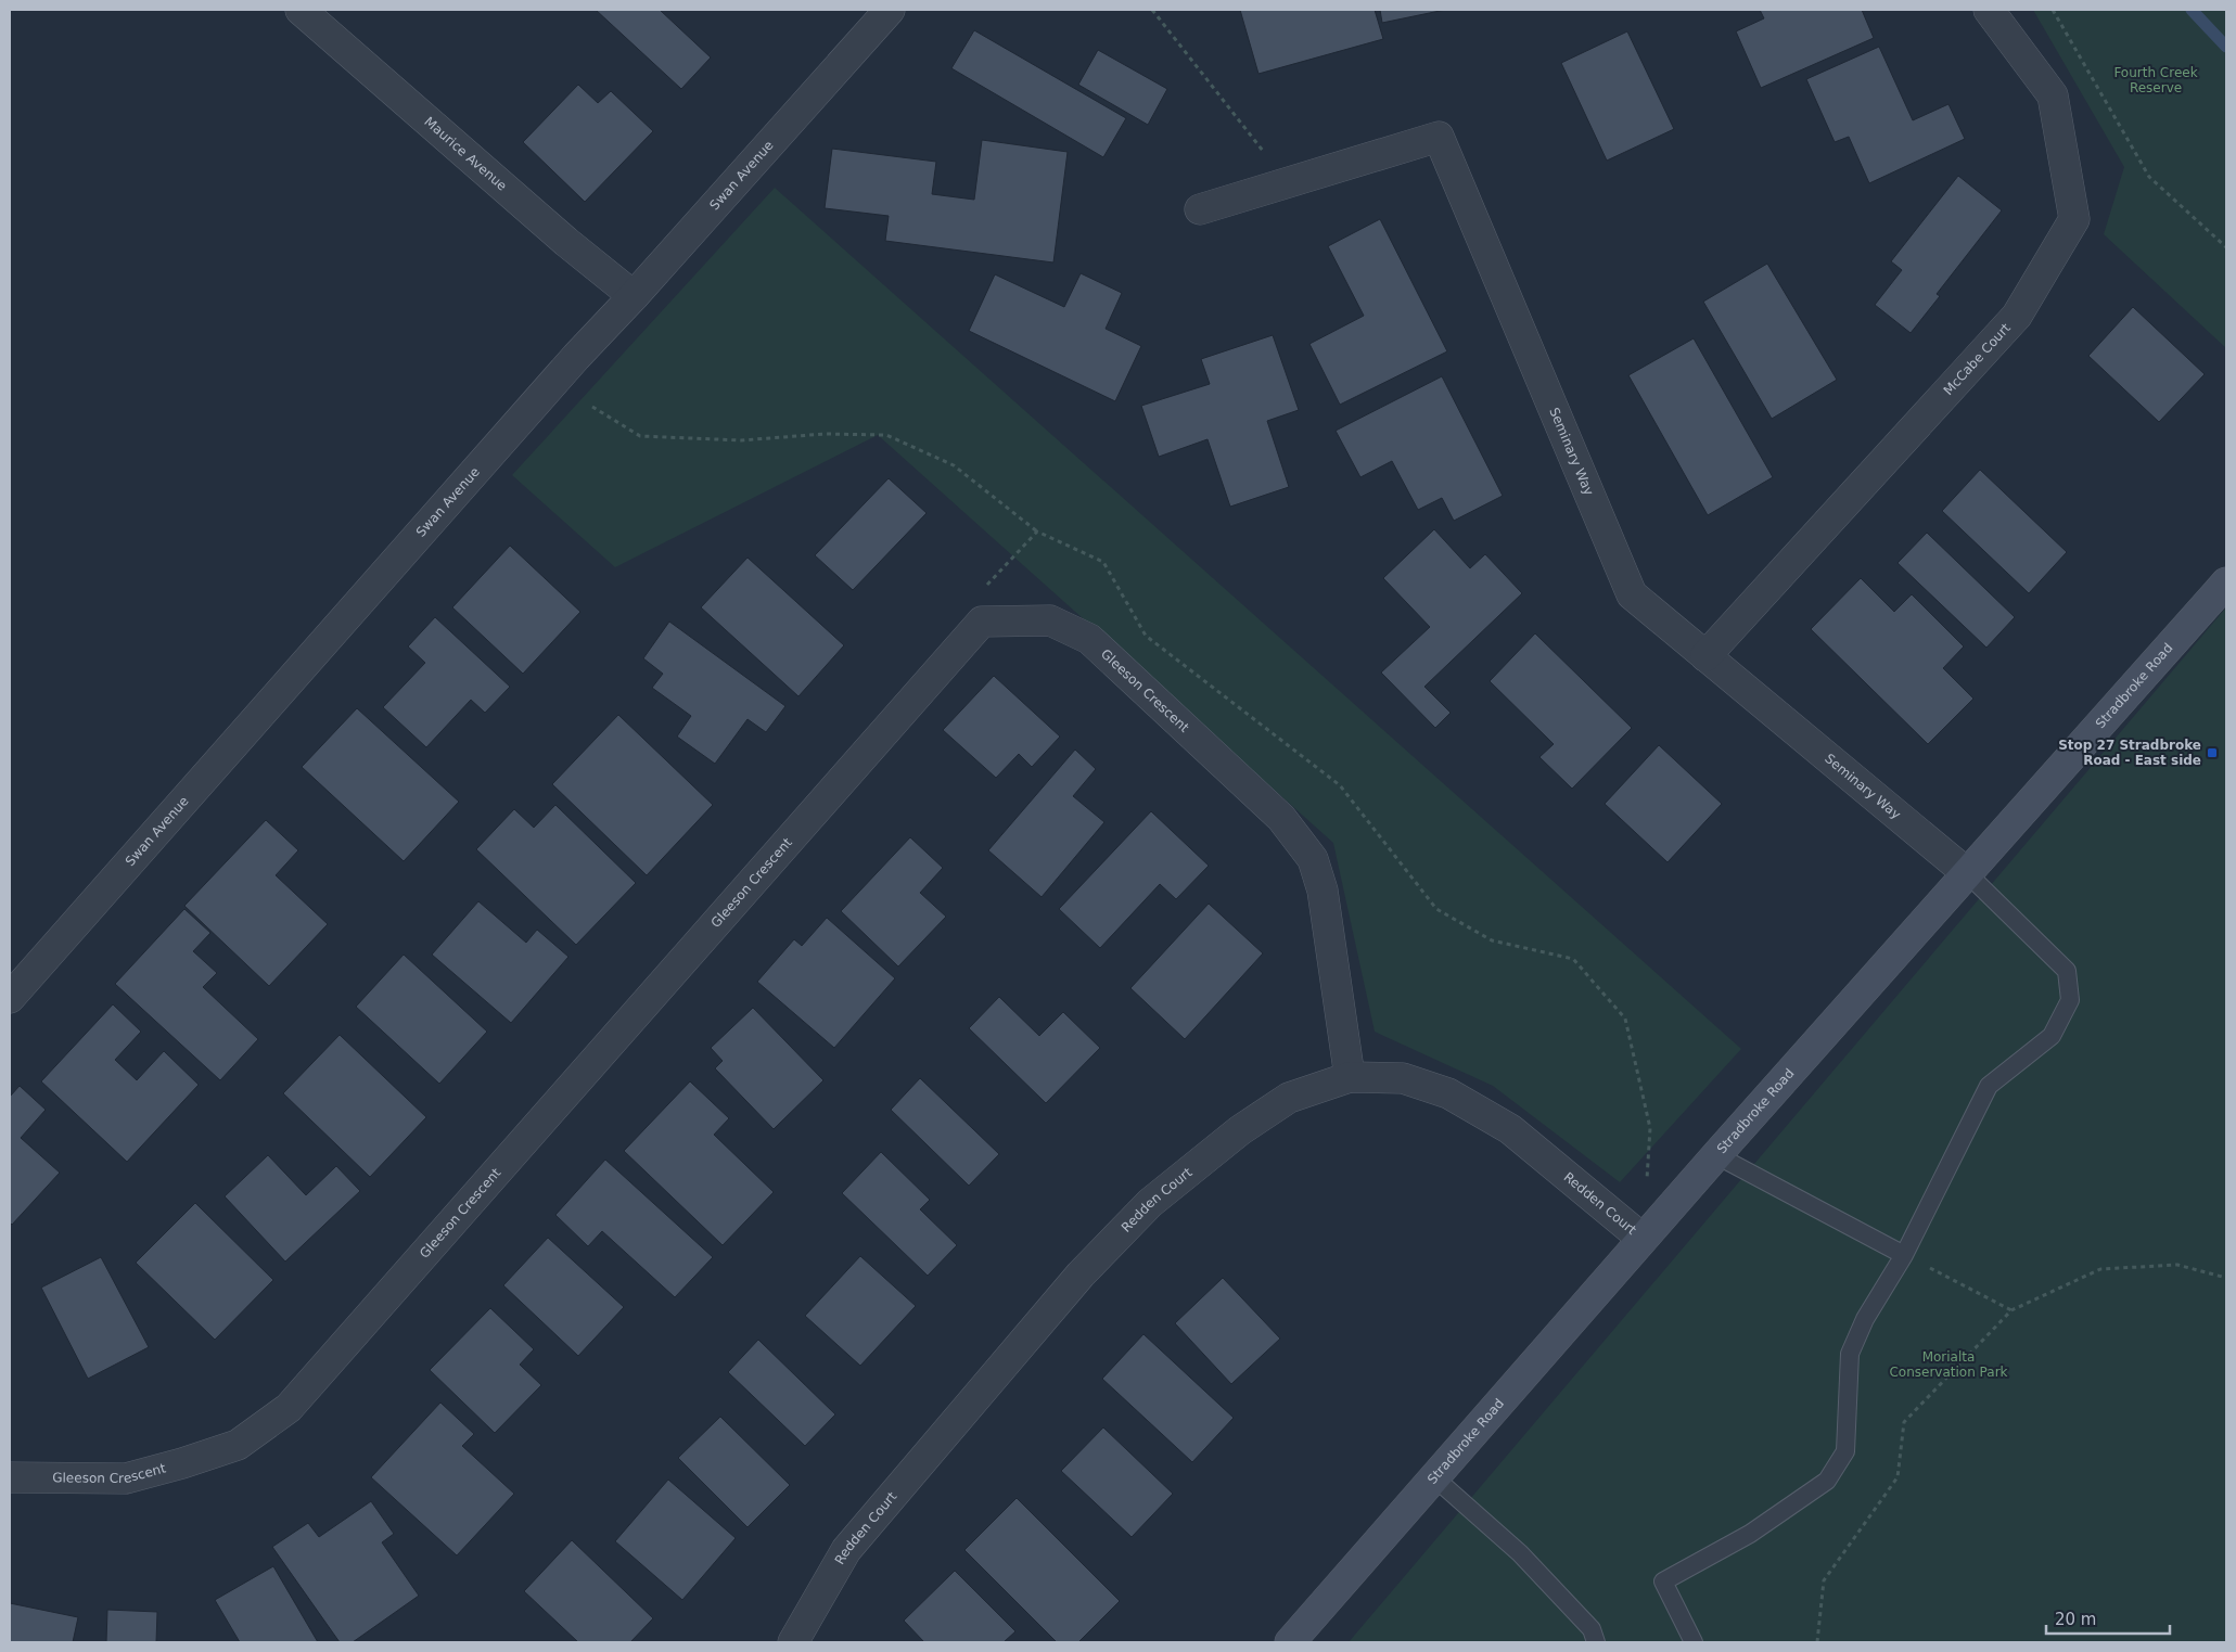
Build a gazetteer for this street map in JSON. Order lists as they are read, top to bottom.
{
  "streets": {
    "main road": ["Stradbroke Road"],
    "street": [
      "Maurice Avenue",
      "Swan Avenue",
      "McCabe Court",
      "Seminary Way",
      "Gleeson Crescent",
      "Redden Court"
    ]
  },
  "crossings": [
    ["Maurice Avenue", "Swan Avenue"],
    ["McCabe Court", "Seminary Way"],
    ["Seminary Way", "Stradbroke Road"],
    ["Stradbroke Road", "Redden Court"],
    ["Gleeson Crescent", "Redden Court"]
  ],
  "parks": ["Fourth Creek Reserve", "Morialta Conservation Park"],
  "places": {
    "transit": ["Stop 27 Stradbroke Road - East side"]
  },
  "scale_bar": "20 m"
}
